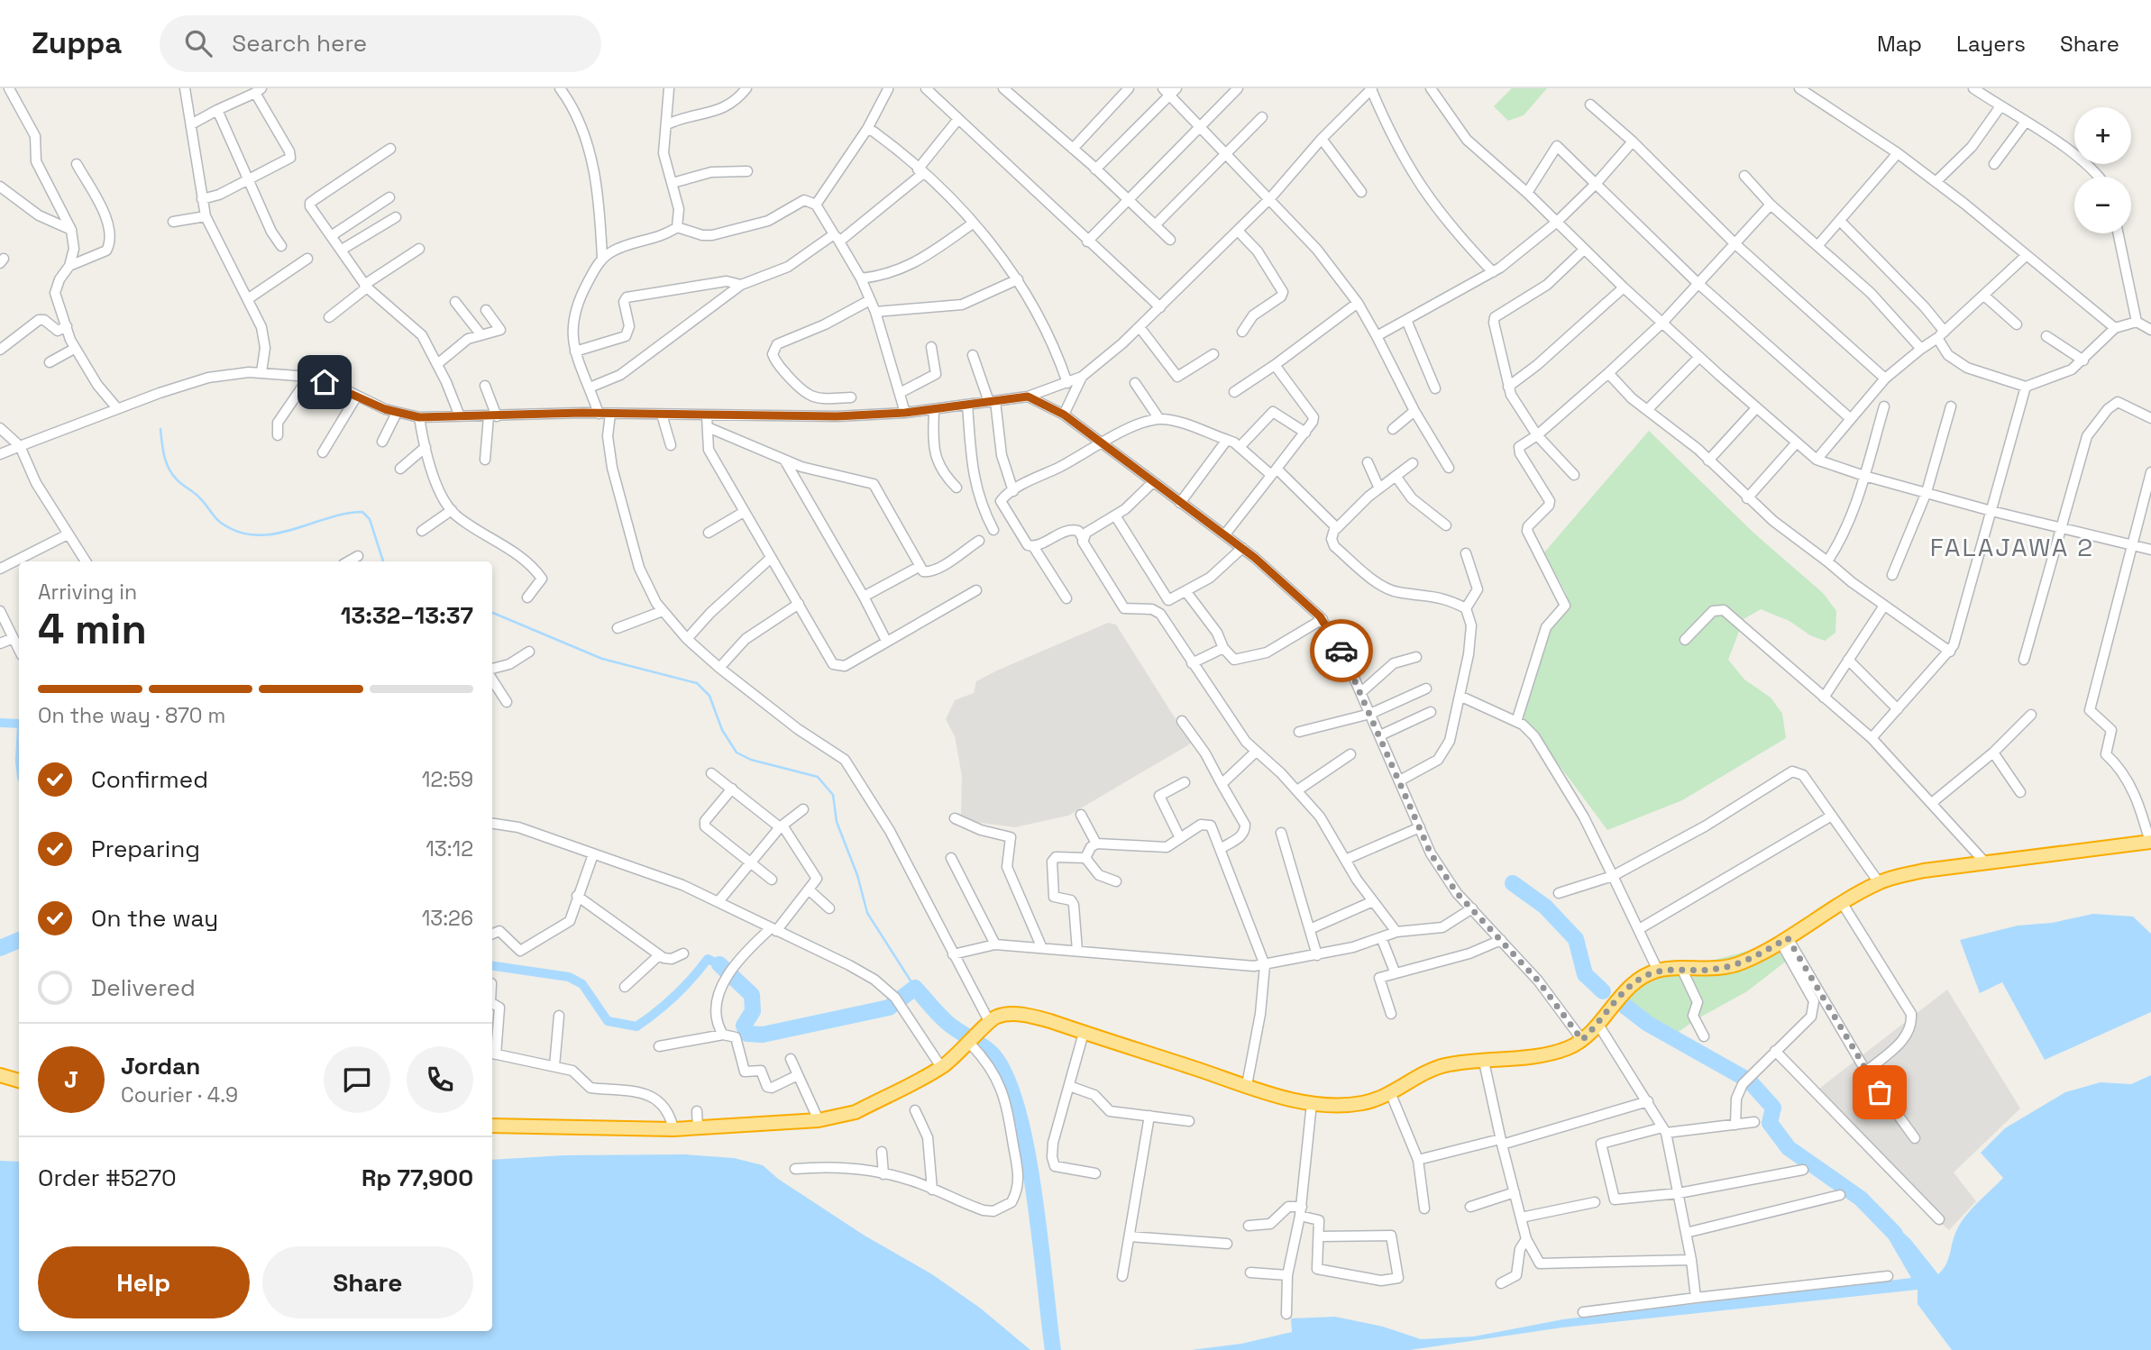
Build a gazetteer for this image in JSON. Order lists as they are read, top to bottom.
{
  "districts": ["FALAJAWA 2"],
  "page": {
    "header": "Zuppa",
    "search": "Search here",
    "nav": ["Map", "Layers", "Share"],
    "map_buttons": ["+", "−"],
    "heading": ["4 min", "Arriving in", "13:32–13:37"],
    "panel": [
      "Jordan",
      "Courier · 4.9",
      "Order #5270",
      "Rp 77,900"
    ],
    "bar": "On the way · 870 m",
    "list": [
      ["Confirmed", "12:59"],
      ["Preparing", "13:12"],
      ["On the way", "13:26"],
      "Delivered"
    ],
    "round": "J",
    "buttons": ["Help", "Share"]
  }
}
